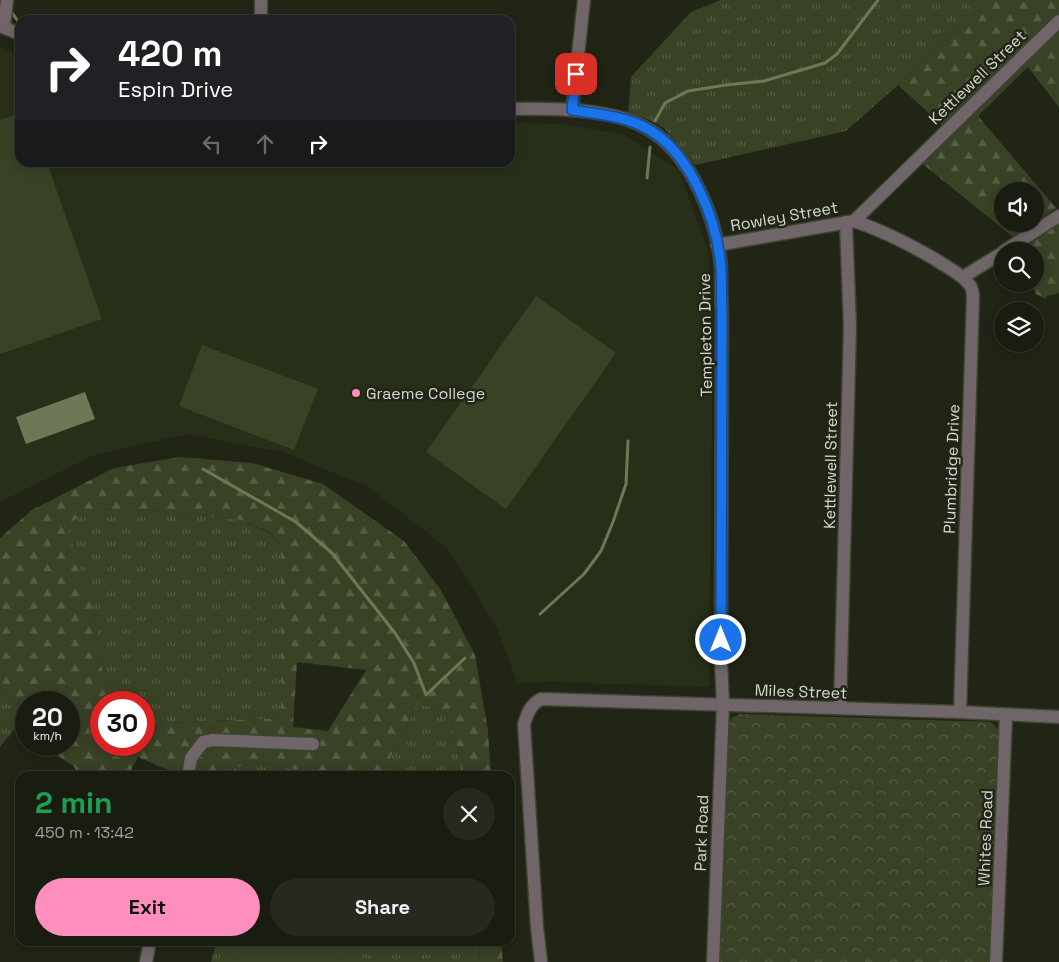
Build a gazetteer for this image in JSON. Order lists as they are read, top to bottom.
{
  "streets": {
    "street": [
      "Kettlewell Street",
      "Rowley Street",
      "Templeton Drive",
      "Plumbridge Drive",
      "Miles Street",
      "Park Road",
      "Whites Road"
    ]
  },
  "crossings": [
    ["Kettlewell Street", "Rowley Street"],
    ["Kettlewell Street", "Miles Street"],
    ["Rowley Street", "Templeton Drive"],
    ["Rowley Street", "Plumbridge Drive"],
    ["Templeton Drive", "Miles Street"],
    ["Templeton Drive", "Park Road"],
    ["Plumbridge Drive", "Miles Street"],
    ["Miles Street", "Park Road"],
    ["Miles Street", "Whites Road"]
  ],
  "places": ["Graeme College"],
  "page": {
    "turn": ["420 m", "Espin Drive"],
    "speed": "20 km/h",
    "limit": "30",
    "heading": ["2 min", "450 m · 13:42"],
    "buttons": ["Exit", "Share"]
  }
}
